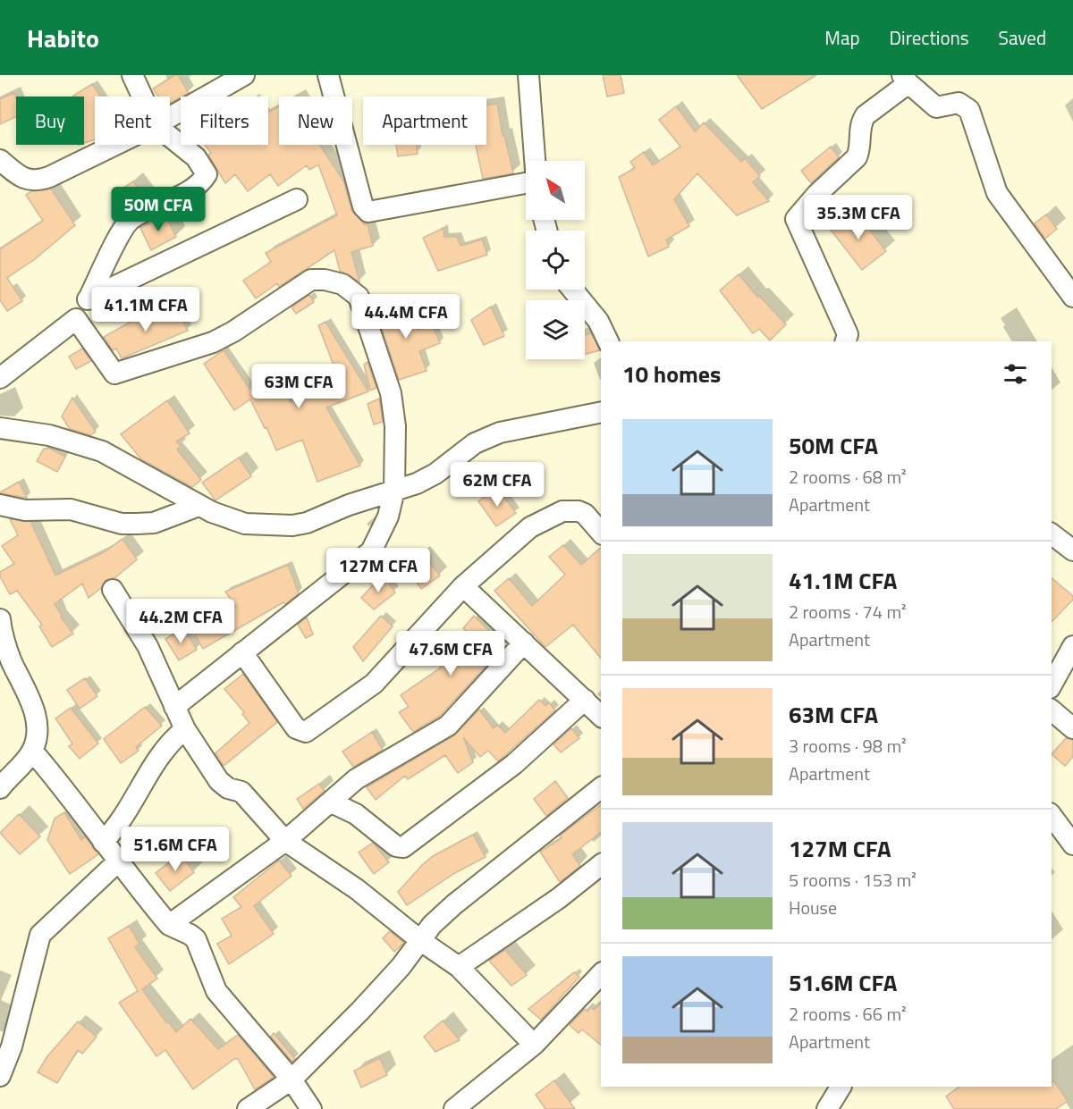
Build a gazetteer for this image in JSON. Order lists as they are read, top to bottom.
{
  "north": "top left",
  "page": {
    "header": "Habito",
    "nav": ["Map", "Directions", "Saved"],
    "chip": [
      "Buy",
      "Rent",
      "Filters",
      "New",
      "Apartment"
    ],
    "price": [
      "50M CFA",
      "35.3M CFA",
      "41.1M CFA",
      "44.4M CFA",
      "63M CFA",
      "62M CFA",
      "127M CFA",
      "44.2M CFA",
      "47.6M CFA",
      "51.6M CFA"
    ],
    "heading": "10 homes",
    "list": [
      {
        "name": "50M CFA",
        "note": "2 rooms · 68 m² · Apartment"
      },
      {
        "name": "41.1M CFA",
        "note": "2 rooms · 74 m² · Apartment"
      },
      {
        "name": "63M CFA",
        "note": "3 rooms · 98 m² · Apartment"
      },
      {
        "name": "127M CFA",
        "note": "5 rooms · 153 m² · House"
      },
      {
        "name": "51.6M CFA",
        "note": "2 rooms · 66 m² · Apartment"
      }
    ]
  }
}
